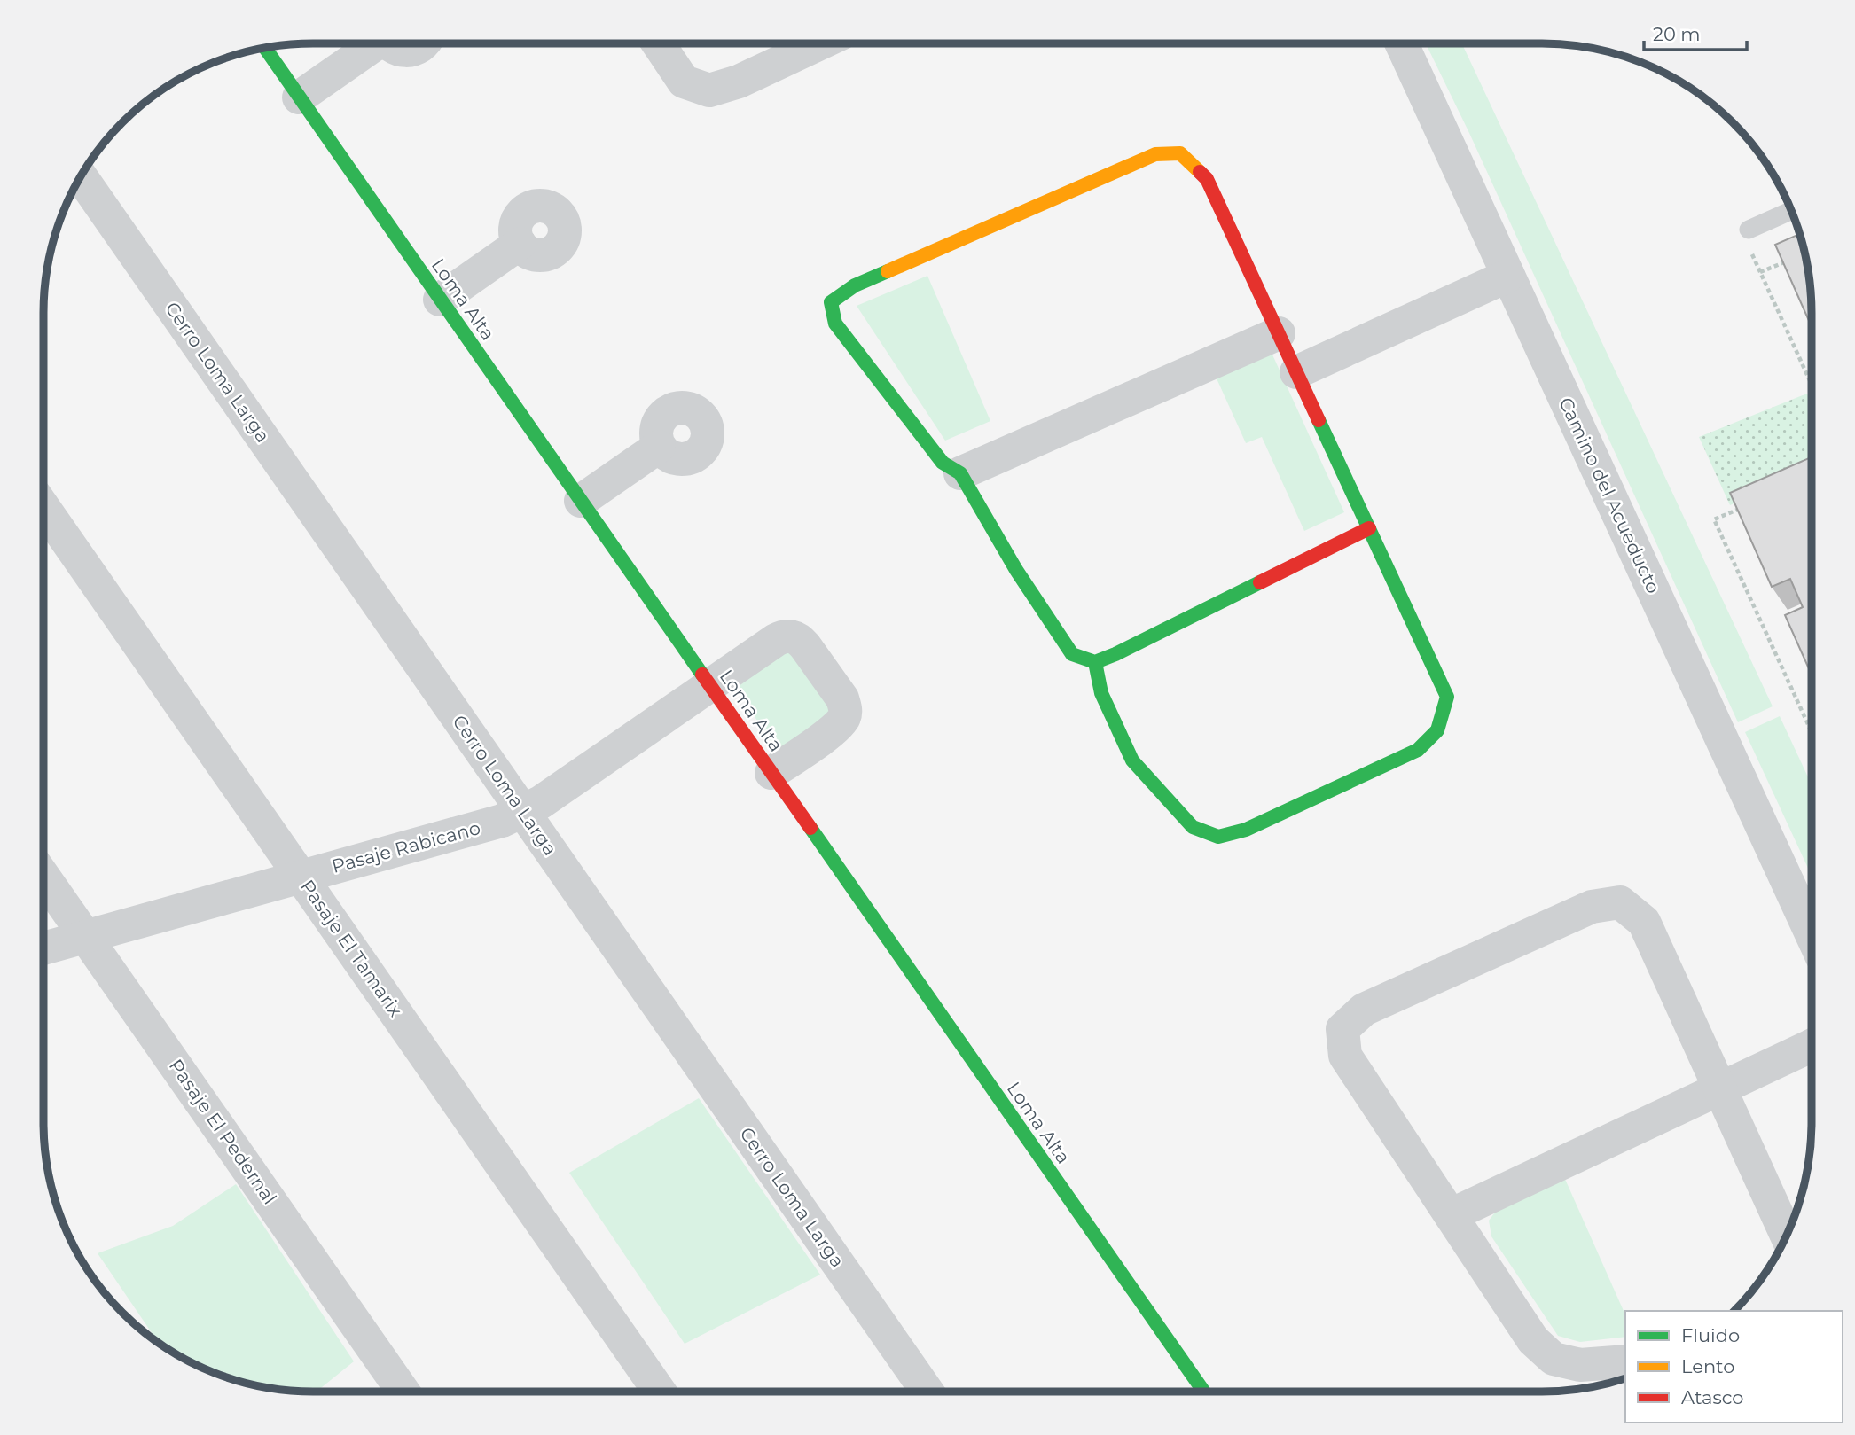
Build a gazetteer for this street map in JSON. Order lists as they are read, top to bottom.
{
  "streets": {
    "street": [
      "Loma Alta",
      "Cerro Loma Larga",
      "Camino del Acueducto",
      "Pasaje Rabicano",
      "Pasaje El Tamarix",
      "Pasaje El Pedernal"
    ]
  },
  "crossings": [
    ["Loma Alta", "Pasaje Rabicano"],
    ["Cerro Loma Larga", "Pasaje Rabicano"],
    ["Pasaje Rabicano", "Pasaje El Tamarix"],
    ["Pasaje Rabicano", "Pasaje El Pedernal"]
  ],
  "legend": ["Fluido", "Lento", "Atasco"],
  "scale_bar": "20 m"
}
